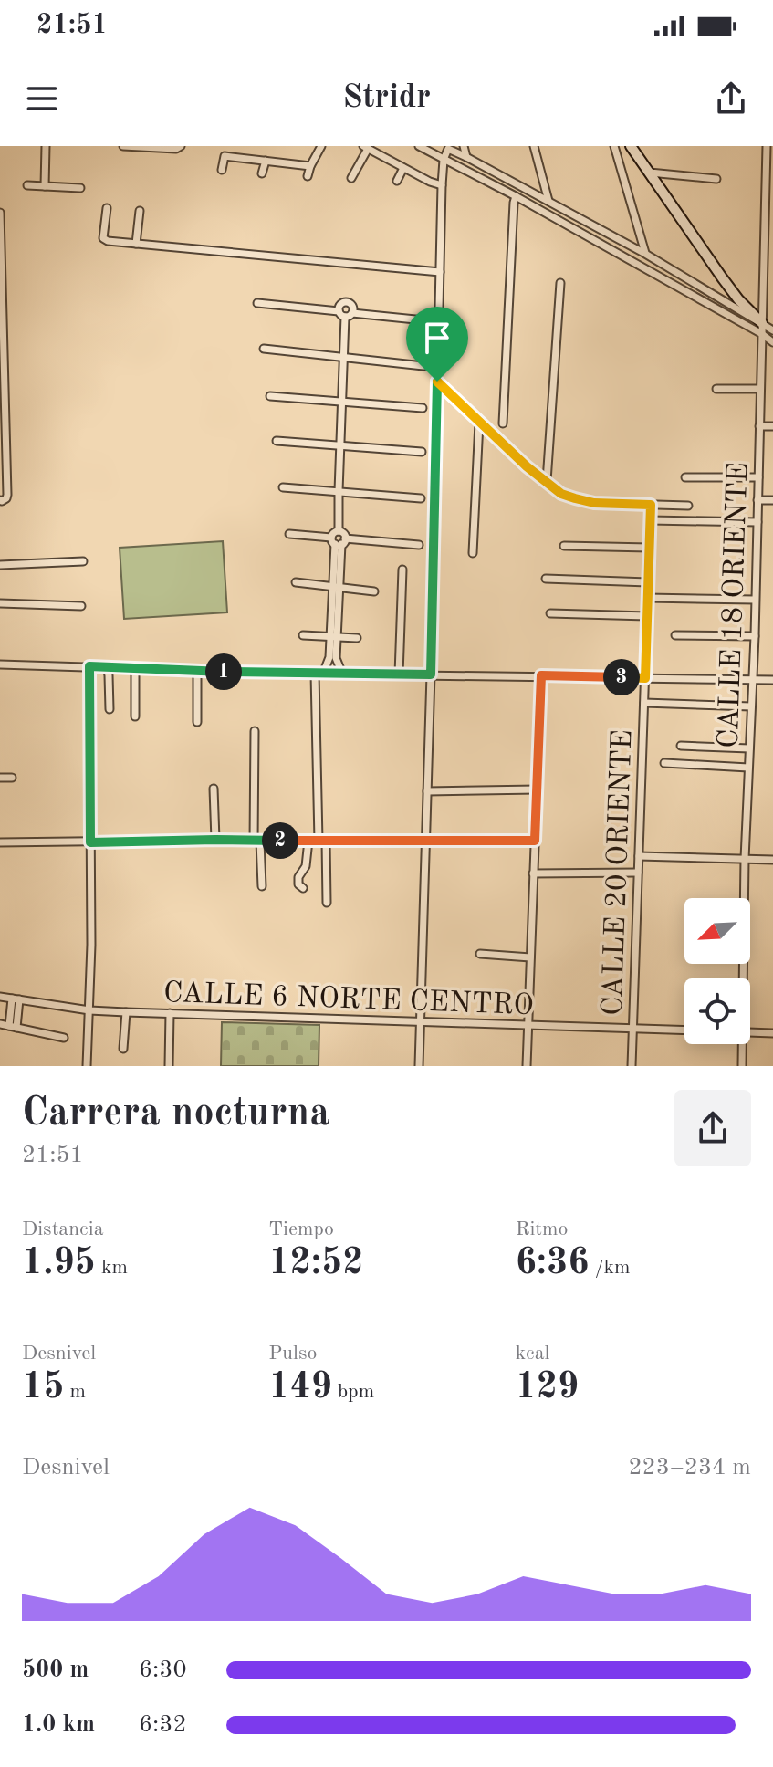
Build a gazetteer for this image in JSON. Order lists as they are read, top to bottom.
{
  "streets": {
    "street": ["CALLE 18 ORIENTE", "CALLE 20 ORIENTE", "CALLE 6 NORTE CENTRO"]
  },
  "crossings": [
    ["CALLE 20 ORIENTE", "CALLE 6 NORTE CENTRO"]
  ],
  "north": "bottom left",
  "page": {
    "status": "21:51",
    "header": "Stridr",
    "pins": ["1", "3", "2"],
    "heading": ["Carrera nocturna", "21:51"],
    "stats": [
      ["Distancia", "1.95 km"],
      ["Tiempo", "12:52"],
      ["Ritmo", "6:36 /km"],
      ["Desnivel", "15 m"],
      ["Pulso", "149 bpm"],
      ["kcal", "129"]
    ],
    "chart": ["Desnivel", "223–234 m"],
    "list": [
      {
        "name": "500 m",
        "note": "6:30"
      },
      {
        "name": "1.0 km",
        "note": "6:32"
      }
    ]
  }
}
